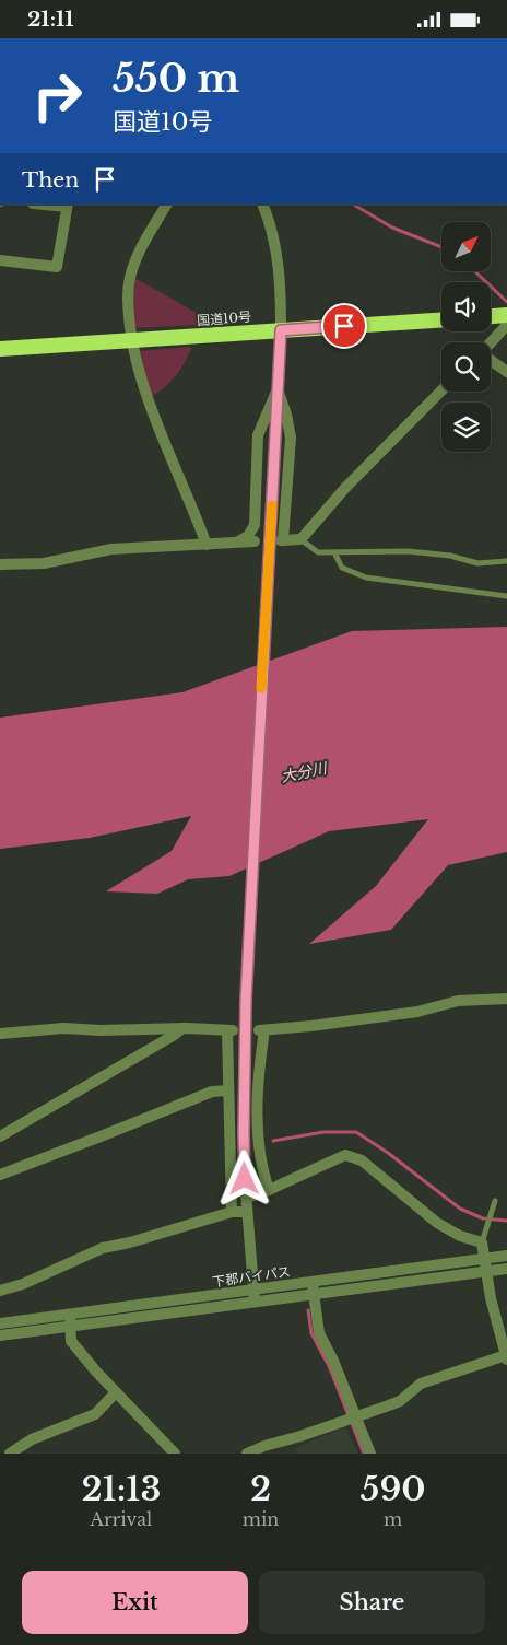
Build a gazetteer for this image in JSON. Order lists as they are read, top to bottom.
{
  "streets": {
    "highway": ["国道10号"],
    "street": ["下郡バイパス"]
  },
  "water": ["大分川"],
  "north": "top right",
  "page": {
    "status": "21:11",
    "turn": ["550 m", "国道10号"],
    "then": "Then",
    "eta": [
      "21:13",
      "Arrival",
      "2",
      "min",
      "590",
      "m"
    ],
    "buttons": ["Exit", "Share"]
  }
}
